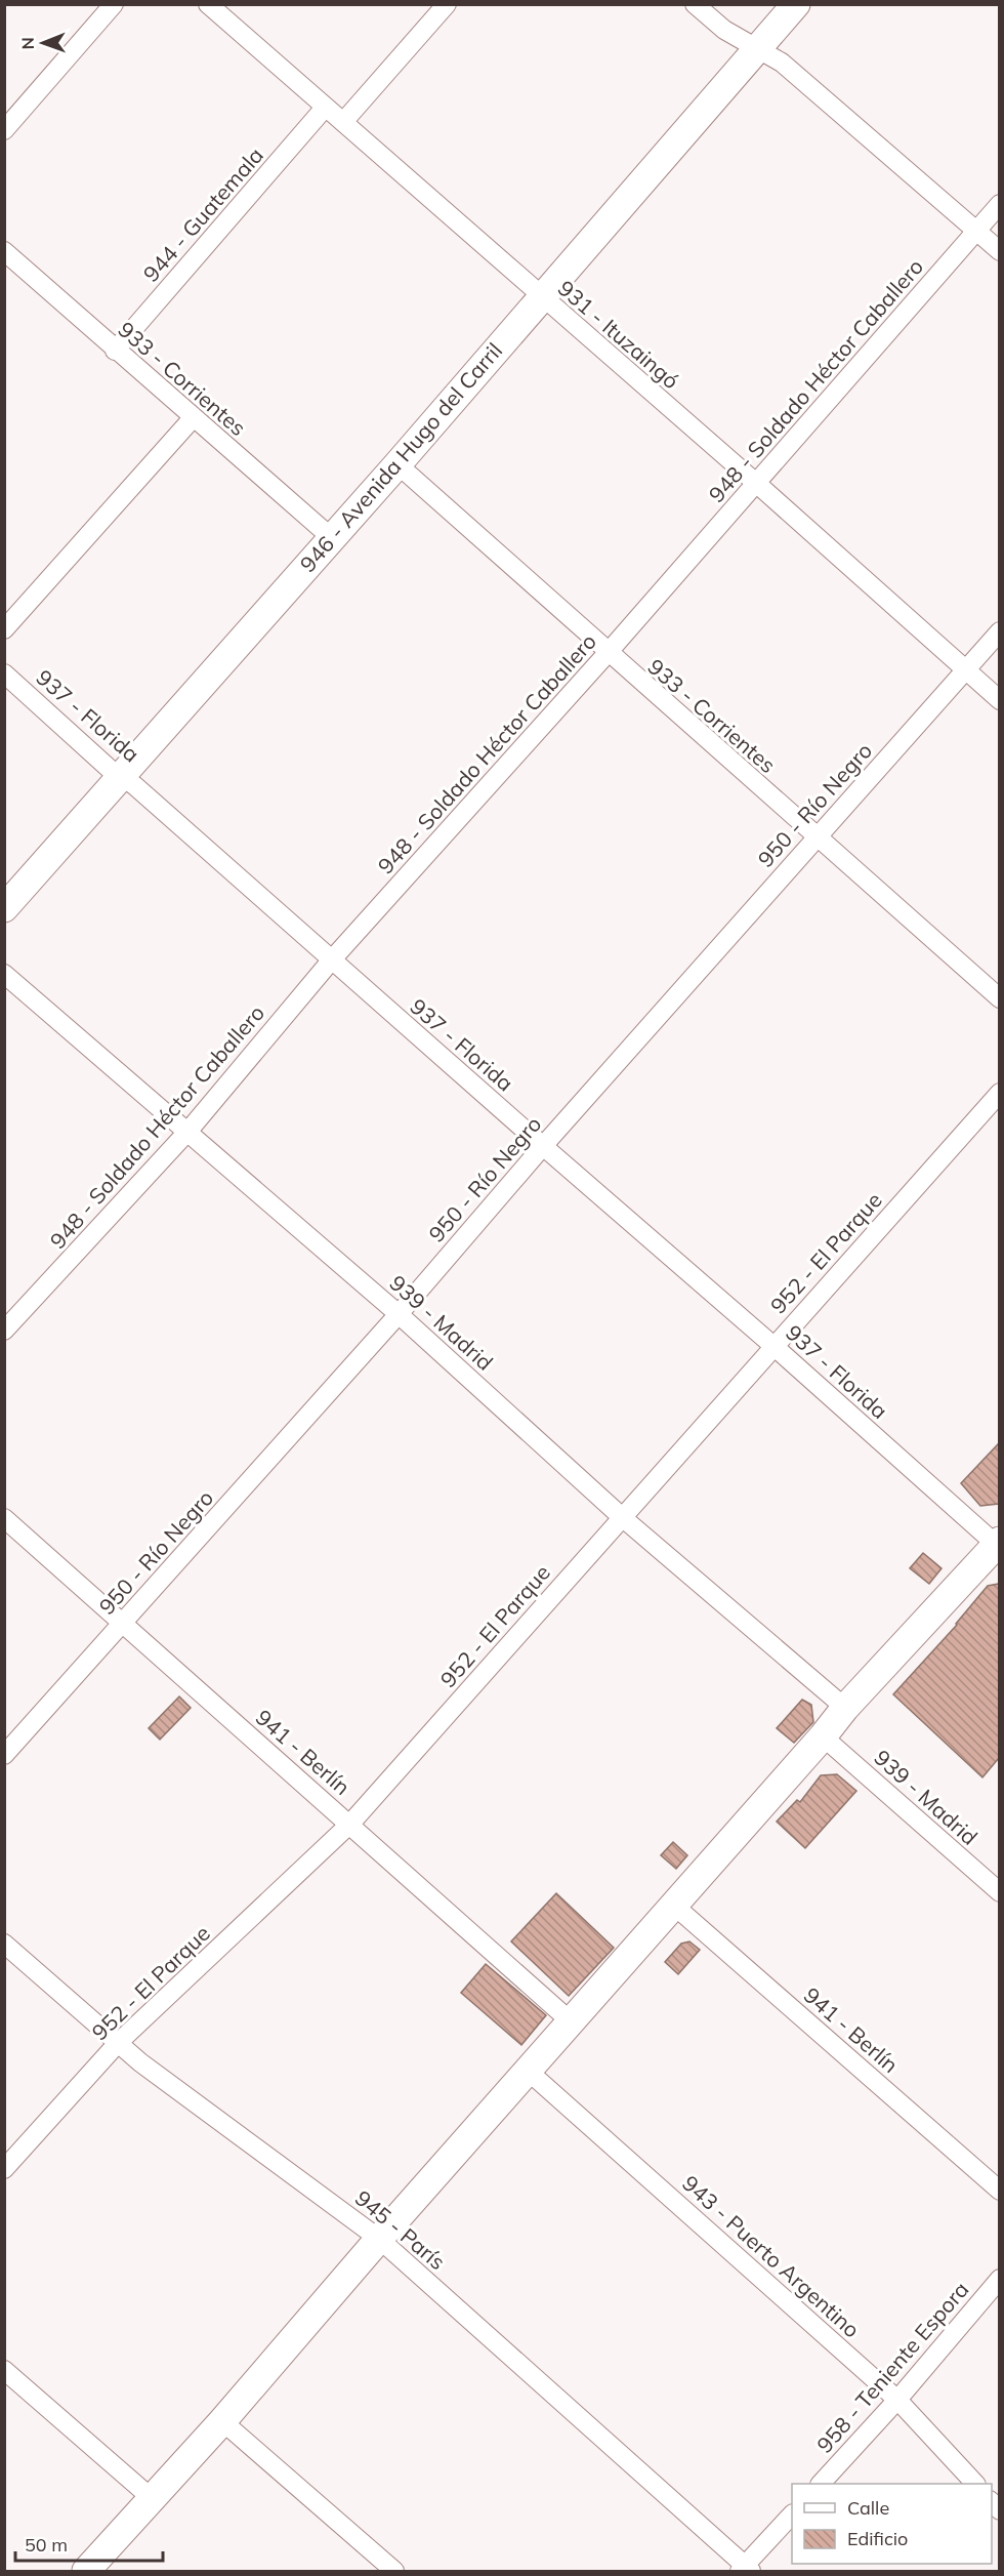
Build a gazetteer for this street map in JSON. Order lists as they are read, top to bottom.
{
  "streets": {
    "main road": ["946 - Avenida Hugo del Carril"],
    "street": [
      "944 - Guatemala",
      "931 - Ituzaingó",
      "933 - Corrientes",
      "948 - Soldado Héctor Caballero",
      "937 - Florida",
      "950 - Río Negro",
      "952 - El Parque",
      "939 - Madrid",
      "941 - Berlín",
      "945 - París",
      "943 - Puerto Argentino",
      "958 - Teniente Espora"
    ]
  },
  "crossings": [
    ["944 - Guatemala", "931 - Ituzaingó"],
    ["944 - Guatemala", "933 - Corrientes"],
    ["931 - Ituzaingó", "948 - Soldado Héctor Caballero"],
    ["931 - Ituzaingó", "946 - Avenida Hugo del Carril"],
    ["931 - Ituzaingó", "950 - Río Negro"],
    ["933 - Corrientes", "948 - Soldado Héctor Caballero"],
    ["933 - Corrientes", "946 - Avenida Hugo del Carril"],
    ["933 - Corrientes", "950 - Río Negro"],
    ["948 - Soldado Héctor Caballero", "937 - Florida"],
    ["948 - Soldado Héctor Caballero", "939 - Madrid"],
    ["946 - Avenida Hugo del Carril", "937 - Florida"],
    ["937 - Florida", "950 - Río Negro"],
    ["937 - Florida", "952 - El Parque"],
    ["950 - Río Negro", "939 - Madrid"],
    ["950 - Río Negro", "941 - Berlín"],
    ["952 - El Parque", "939 - Madrid"],
    ["952 - El Parque", "941 - Berlín"],
    ["952 - El Parque", "945 - París"],
    ["943 - Puerto Argentino", "958 - Teniente Espora"]
  ],
  "legend": ["Calle", "Edificio"],
  "scale_bar": "50 m",
  "north": "left"
}
